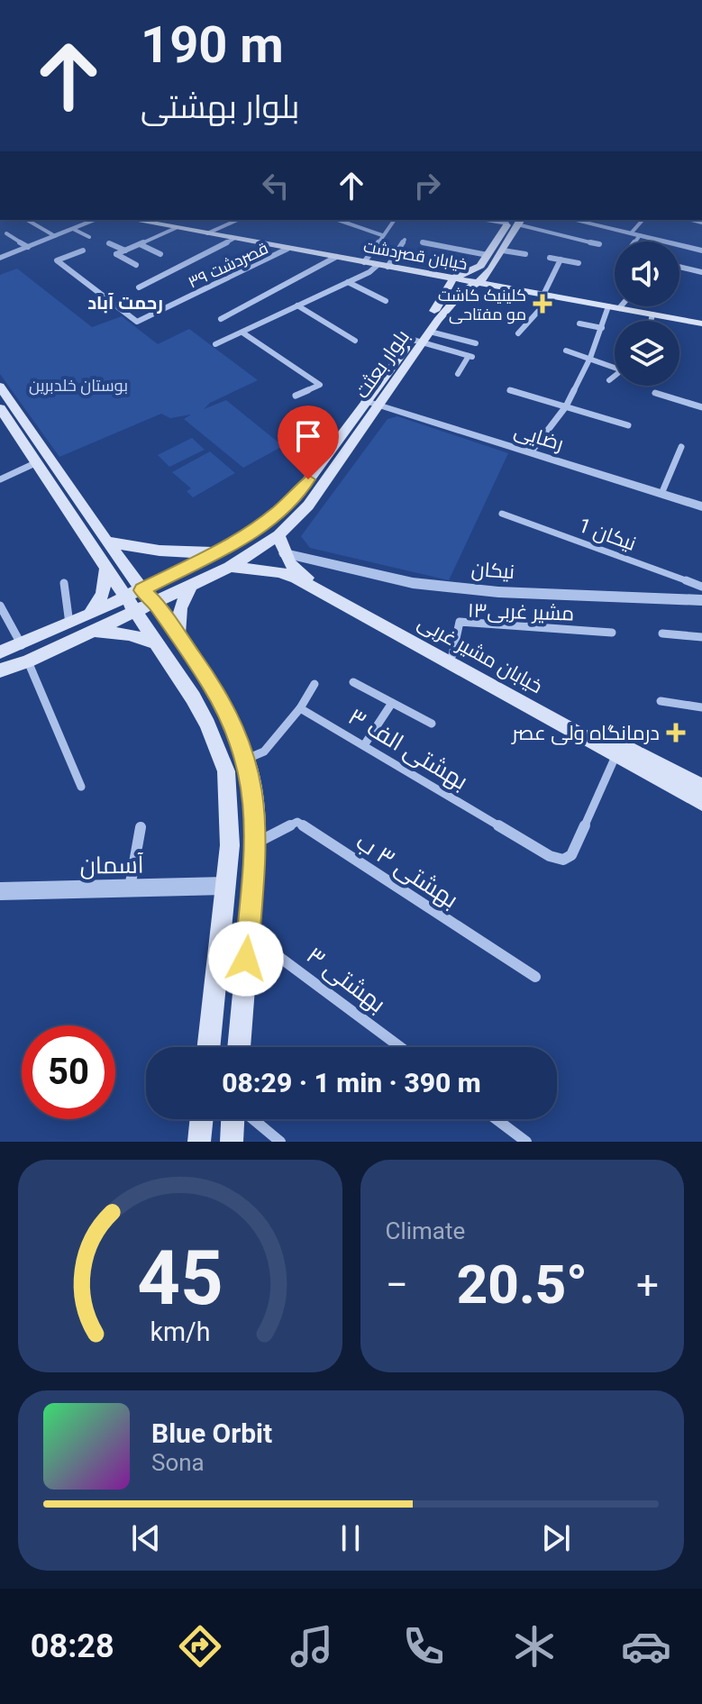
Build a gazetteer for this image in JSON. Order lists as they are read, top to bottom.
{
  "streets": {
    "main road": ["خیابان قصردشت", "بلوار بعثت", "خیابان مشیر غربی"],
    "street": [
      "قصردشت ۳۹",
      "رضایی",
      "نیکان 1",
      "نیکان",
      "مشیر غربی۱۳",
      "بهشتی الف ۳",
      "آسمان",
      "بهشتی ۳ ب",
      "بهشتی ۳"
    ]
  },
  "crossings": [
    ["خیابان قصردشت", "قصردشت ۳۹"],
    ["خیابان قصردشت", "بلوار بعثت"],
    ["بلوار بعثت", "رضایی"],
    ["بلوار بعثت", "خیابان مشیر غربی"],
    ["نیکان", "خیابان مشیر غربی"],
    ["مشیر غربی۱۳", "خیابان مشیر غربی"],
    ["خیابان مشیر غربی", "بهشتی الف ۳"]
  ],
  "districts": ["رحمت آباد"],
  "parks": ["بوستان خلدبرین"],
  "places": {
    "health": ["کلینیک کاشت مو مفتاحی", "درمانگاه ولی عصر"]
  },
  "page": {
    "turn": ["190 m", "بلوار بهشتی"],
    "limit": "50",
    "trip": "08:29 · 1 min · 390 m",
    "tile": "Climate",
    "heat": ["−", "20.5°", "+"],
    "song": ["Blue Orbit", "Sona"],
    "tabs": "08:28",
    "gauge": ["45", "km/h"]
  }
}
